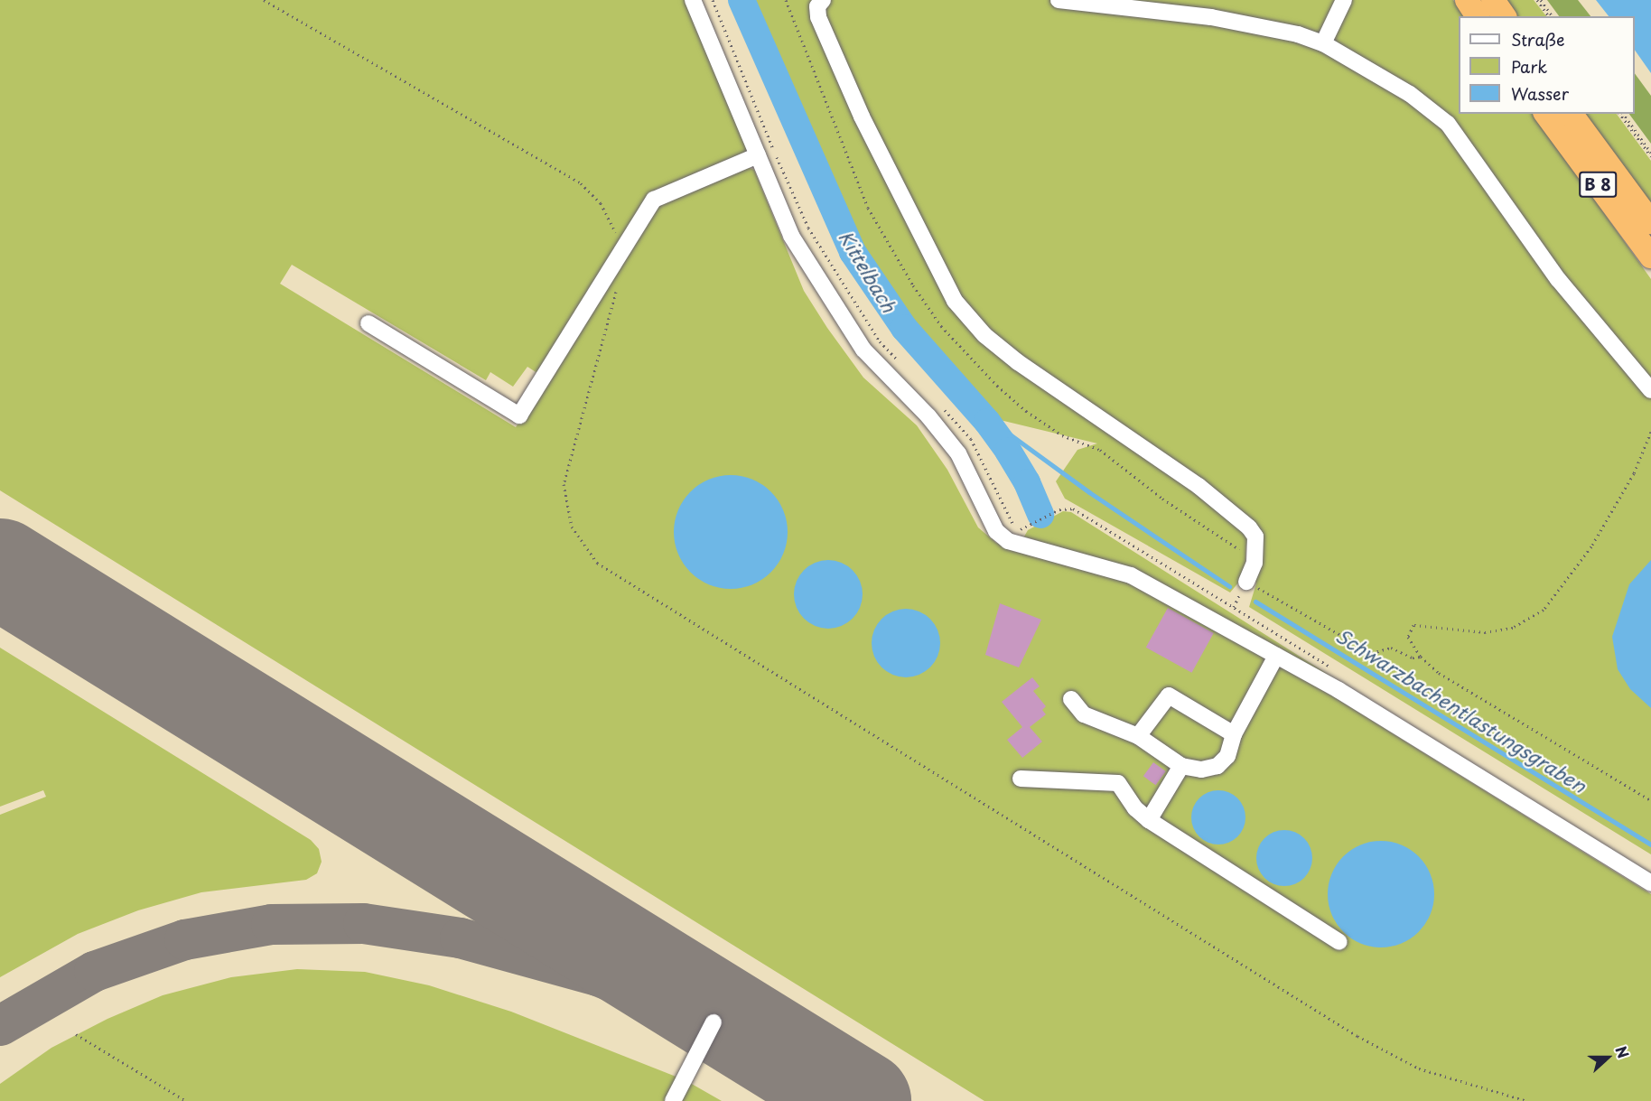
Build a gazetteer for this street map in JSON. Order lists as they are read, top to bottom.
{
  "streets": {
    "highway": ["B 8"]
  },
  "water": ["Kittelbach", "Schwarzbachentlastungsgraben"],
  "legend": ["Straße", "Park", "Wasser"],
  "north": "right"
}
